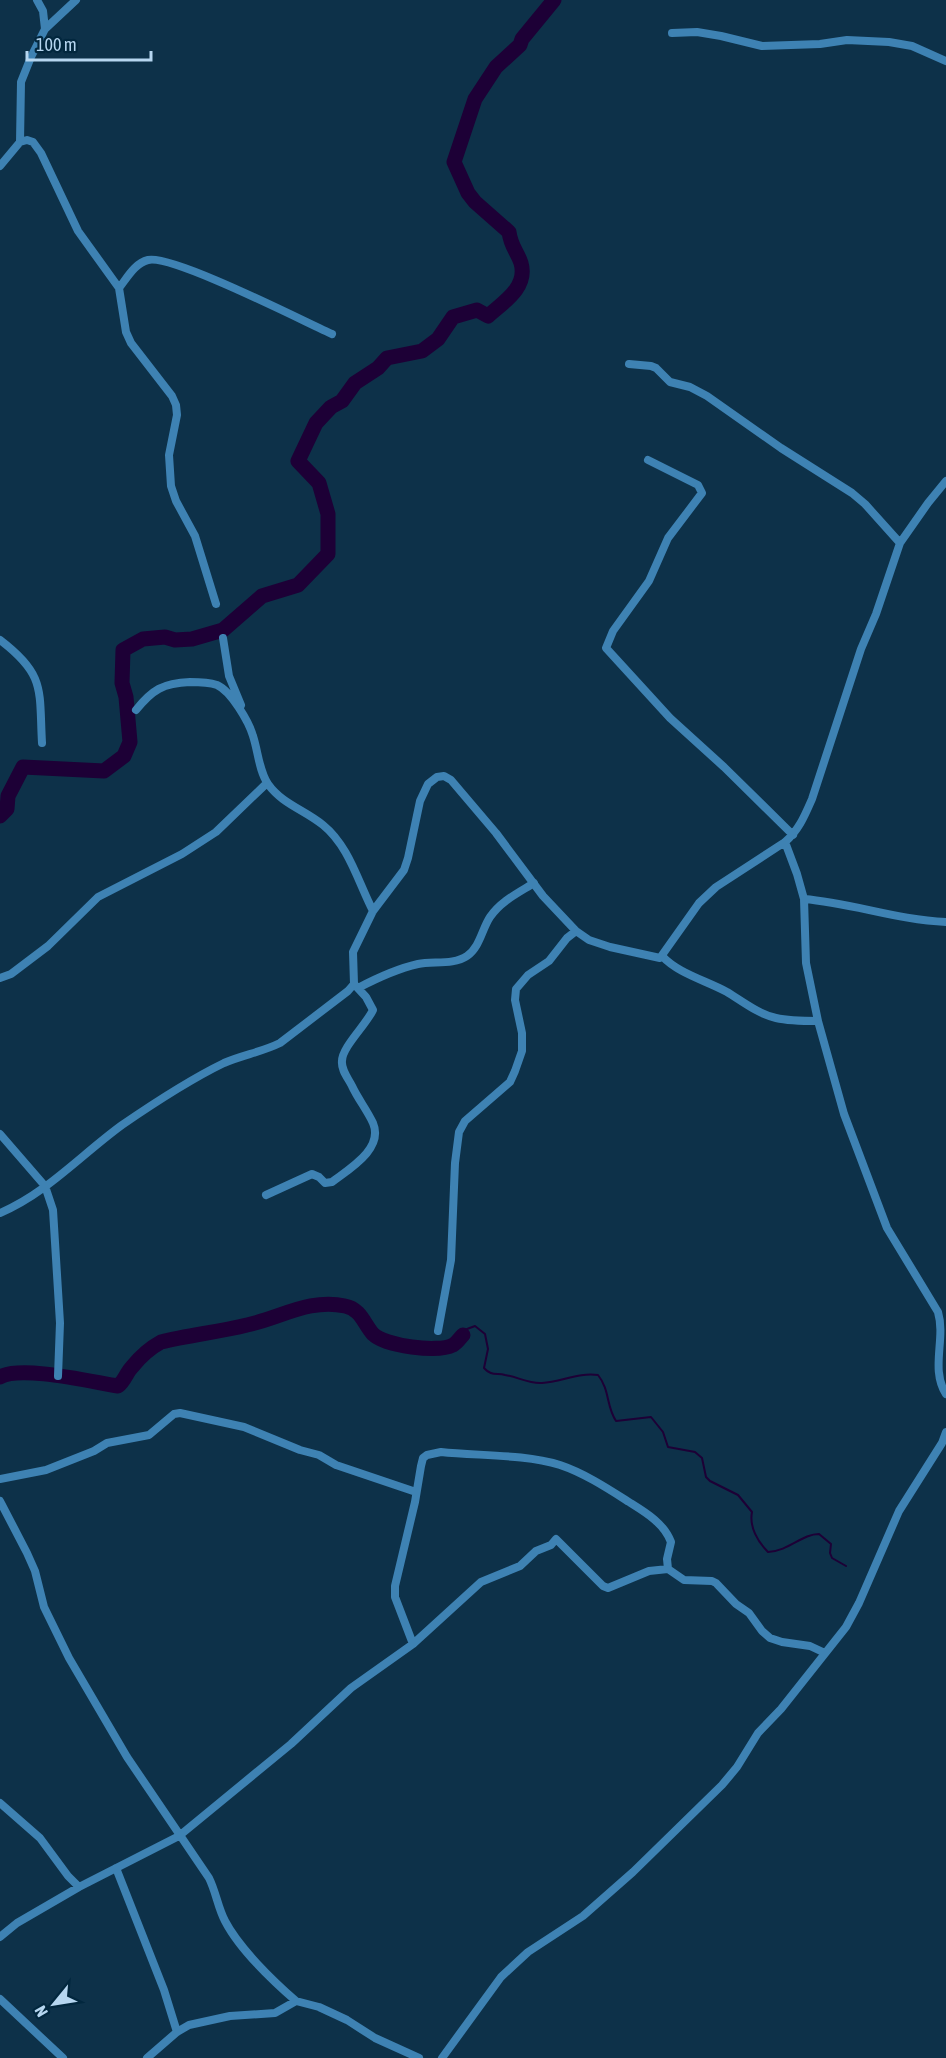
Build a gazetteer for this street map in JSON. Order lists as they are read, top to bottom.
{
  "scale_bar": "100 m",
  "north": "bottom left"
}
